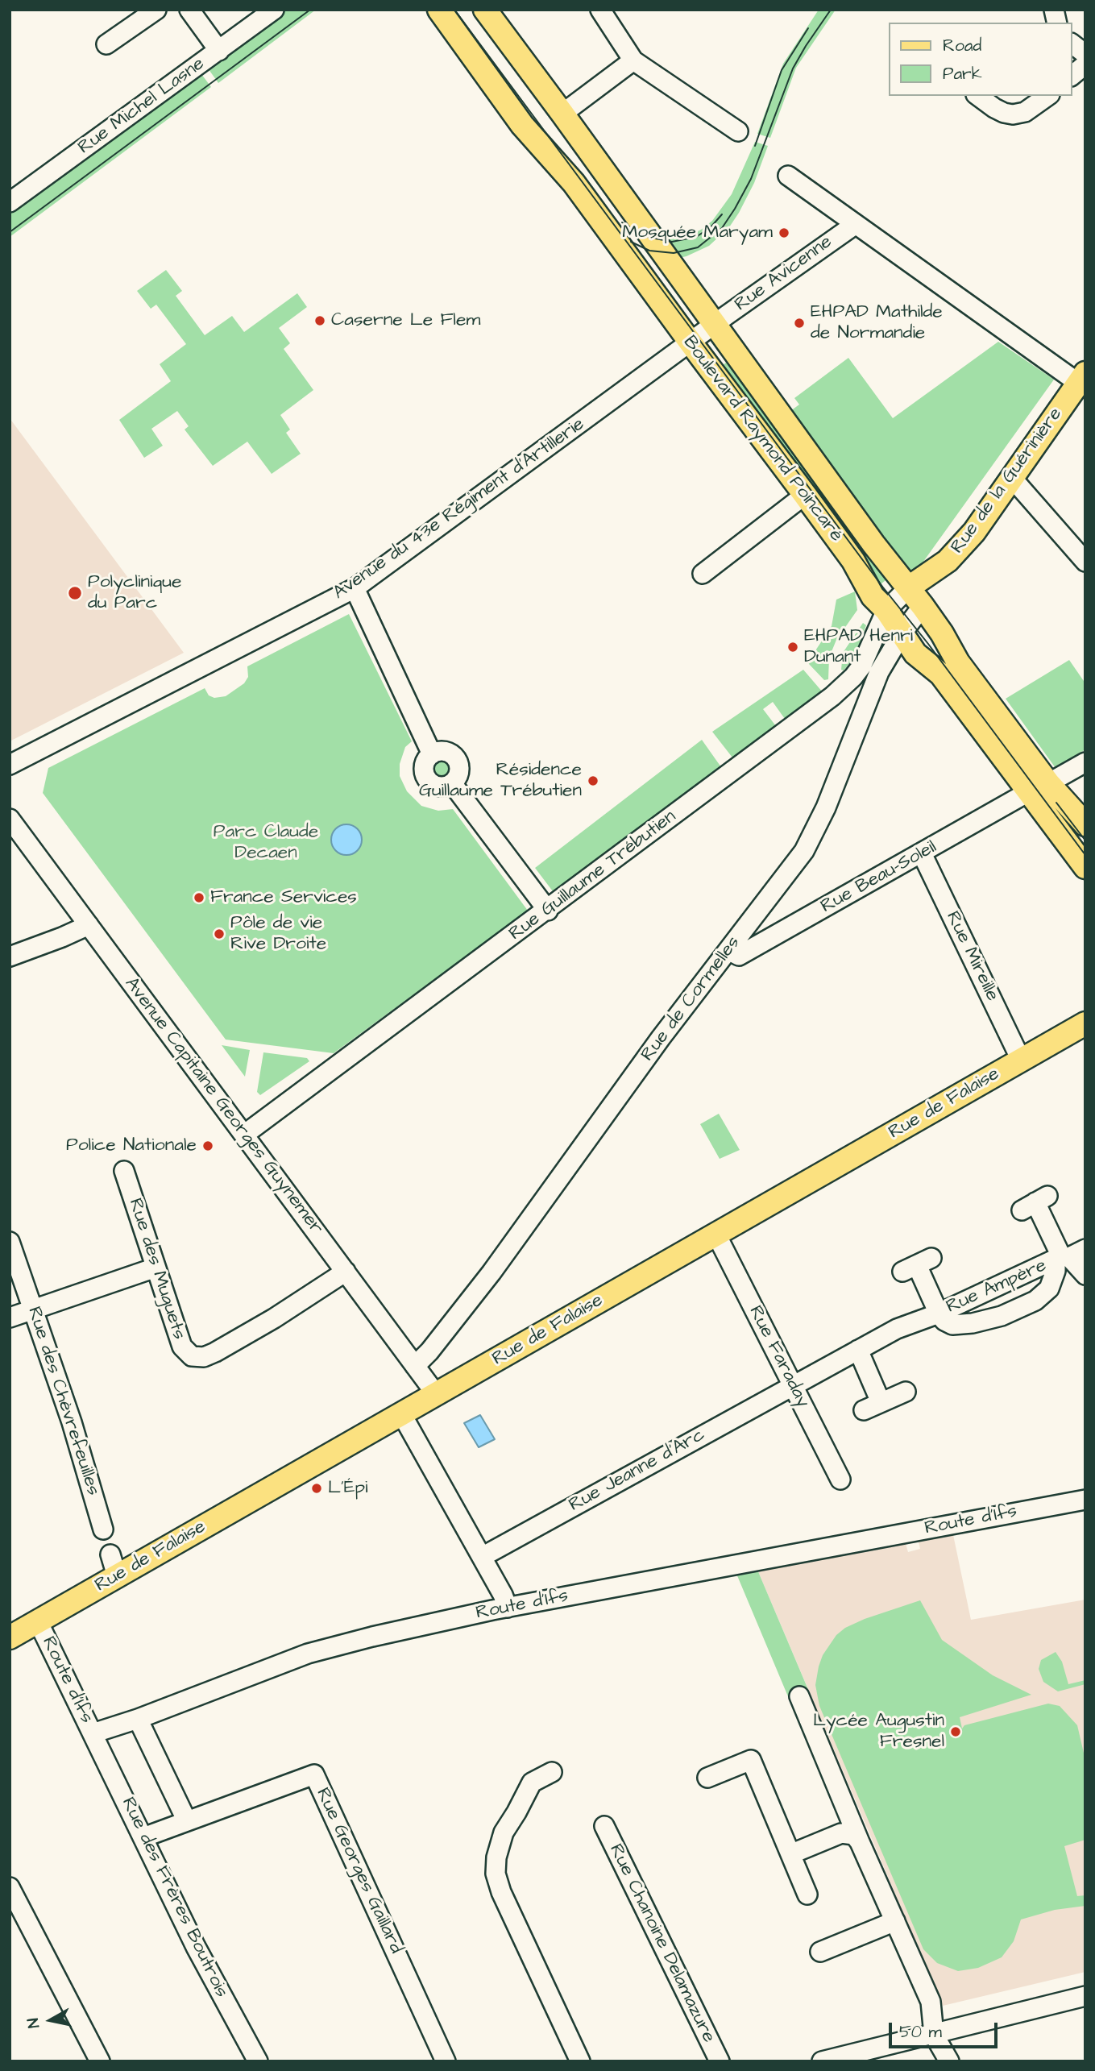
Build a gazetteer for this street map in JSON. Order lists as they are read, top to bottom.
{
  "streets": {
    "main road": ["Boulevard Raymond Poincaré", "Rue de la Guérinière", "Rue de Falaise"],
    "street": [
      "Rue Michel Lasne",
      "Rue Avicenne",
      "Avenue du 43e Régiment d'Artillerie",
      "Rue Guillaume Trébutien",
      "Rue Beau-Soleil",
      "Rue Mireille",
      "Rue de Cormelles",
      "Avenue Capitaine Georges Guynemer",
      "Rue des Muguets",
      "Rue Ampère",
      "Rue Faraday",
      "Rue des Chèvrefeuilles",
      "Rue Jeanne d'Arc",
      "Route d'Ifs",
      "Rue Georges Gaillard",
      "Rue des Frères Boutrois",
      "Rue Chanoine Delamazure"
    ]
  },
  "crossings": [
    ["Rue Avicenne", "Boulevard Raymond Poincaré"],
    ["Rue Avicenne", "Avenue du 43e Régiment d'Artillerie"],
    ["Boulevard Raymond Poincaré", "Rue de la Guérinière"],
    ["Boulevard Raymond Poincaré", "Avenue du 43e Régiment d'Artillerie"],
    ["Boulevard Raymond Poincaré", "Rue Guillaume Trébutien"],
    ["Boulevard Raymond Poincaré", "Rue Beau-Soleil"],
    ["Boulevard Raymond Poincaré", "Rue de Cormelles"],
    ["Rue de la Guérinière", "Rue Guillaume Trébutien"],
    ["Rue de la Guérinière", "Rue de Cormelles"],
    ["Rue Guillaume Trébutien", "Avenue Capitaine Georges Guynemer"],
    ["Rue Beau-Soleil", "Rue Mireille"],
    ["Rue Beau-Soleil", "Rue de Cormelles"],
    ["Rue Mireille", "Rue de Falaise"],
    ["Rue de Cormelles", "Avenue Capitaine Georges Guynemer"],
    ["Rue de Falaise", "Avenue Capitaine Georges Guynemer"],
    ["Rue de Falaise", "Rue Faraday"],
    ["Rue de Falaise", "Route d'Ifs"],
    ["Avenue Capitaine Georges Guynemer", "Rue des Muguets"],
    ["Rue Ampère", "Rue Faraday"],
    ["Rue Ampère", "Rue Jeanne d'Arc"],
    ["Rue Faraday", "Rue Jeanne d'Arc"],
    ["Route d'Ifs", "Rue des Frères Boutrois"],
    ["Rue Georges Gaillard", "Rue des Frères Boutrois"]
  ],
  "parks": ["Parc Claude Decaen"],
  "places": [
    "Mosquée Maryam",
    "Caserne Le Flem",
    "EHPAD Mathilde de Normandie",
    "Polyclinique du Parc",
    "EHPAD Henri Dunant",
    "Résidence Guillaume Trébutien",
    "France Services",
    "Pôle de vie Rive Droite",
    "Police Nationale",
    "L'Épi",
    "Lycée Augustin Fresnel"
  ],
  "legend": ["Road", "Park"],
  "scale_bar": "50 m",
  "north": "left"
}
